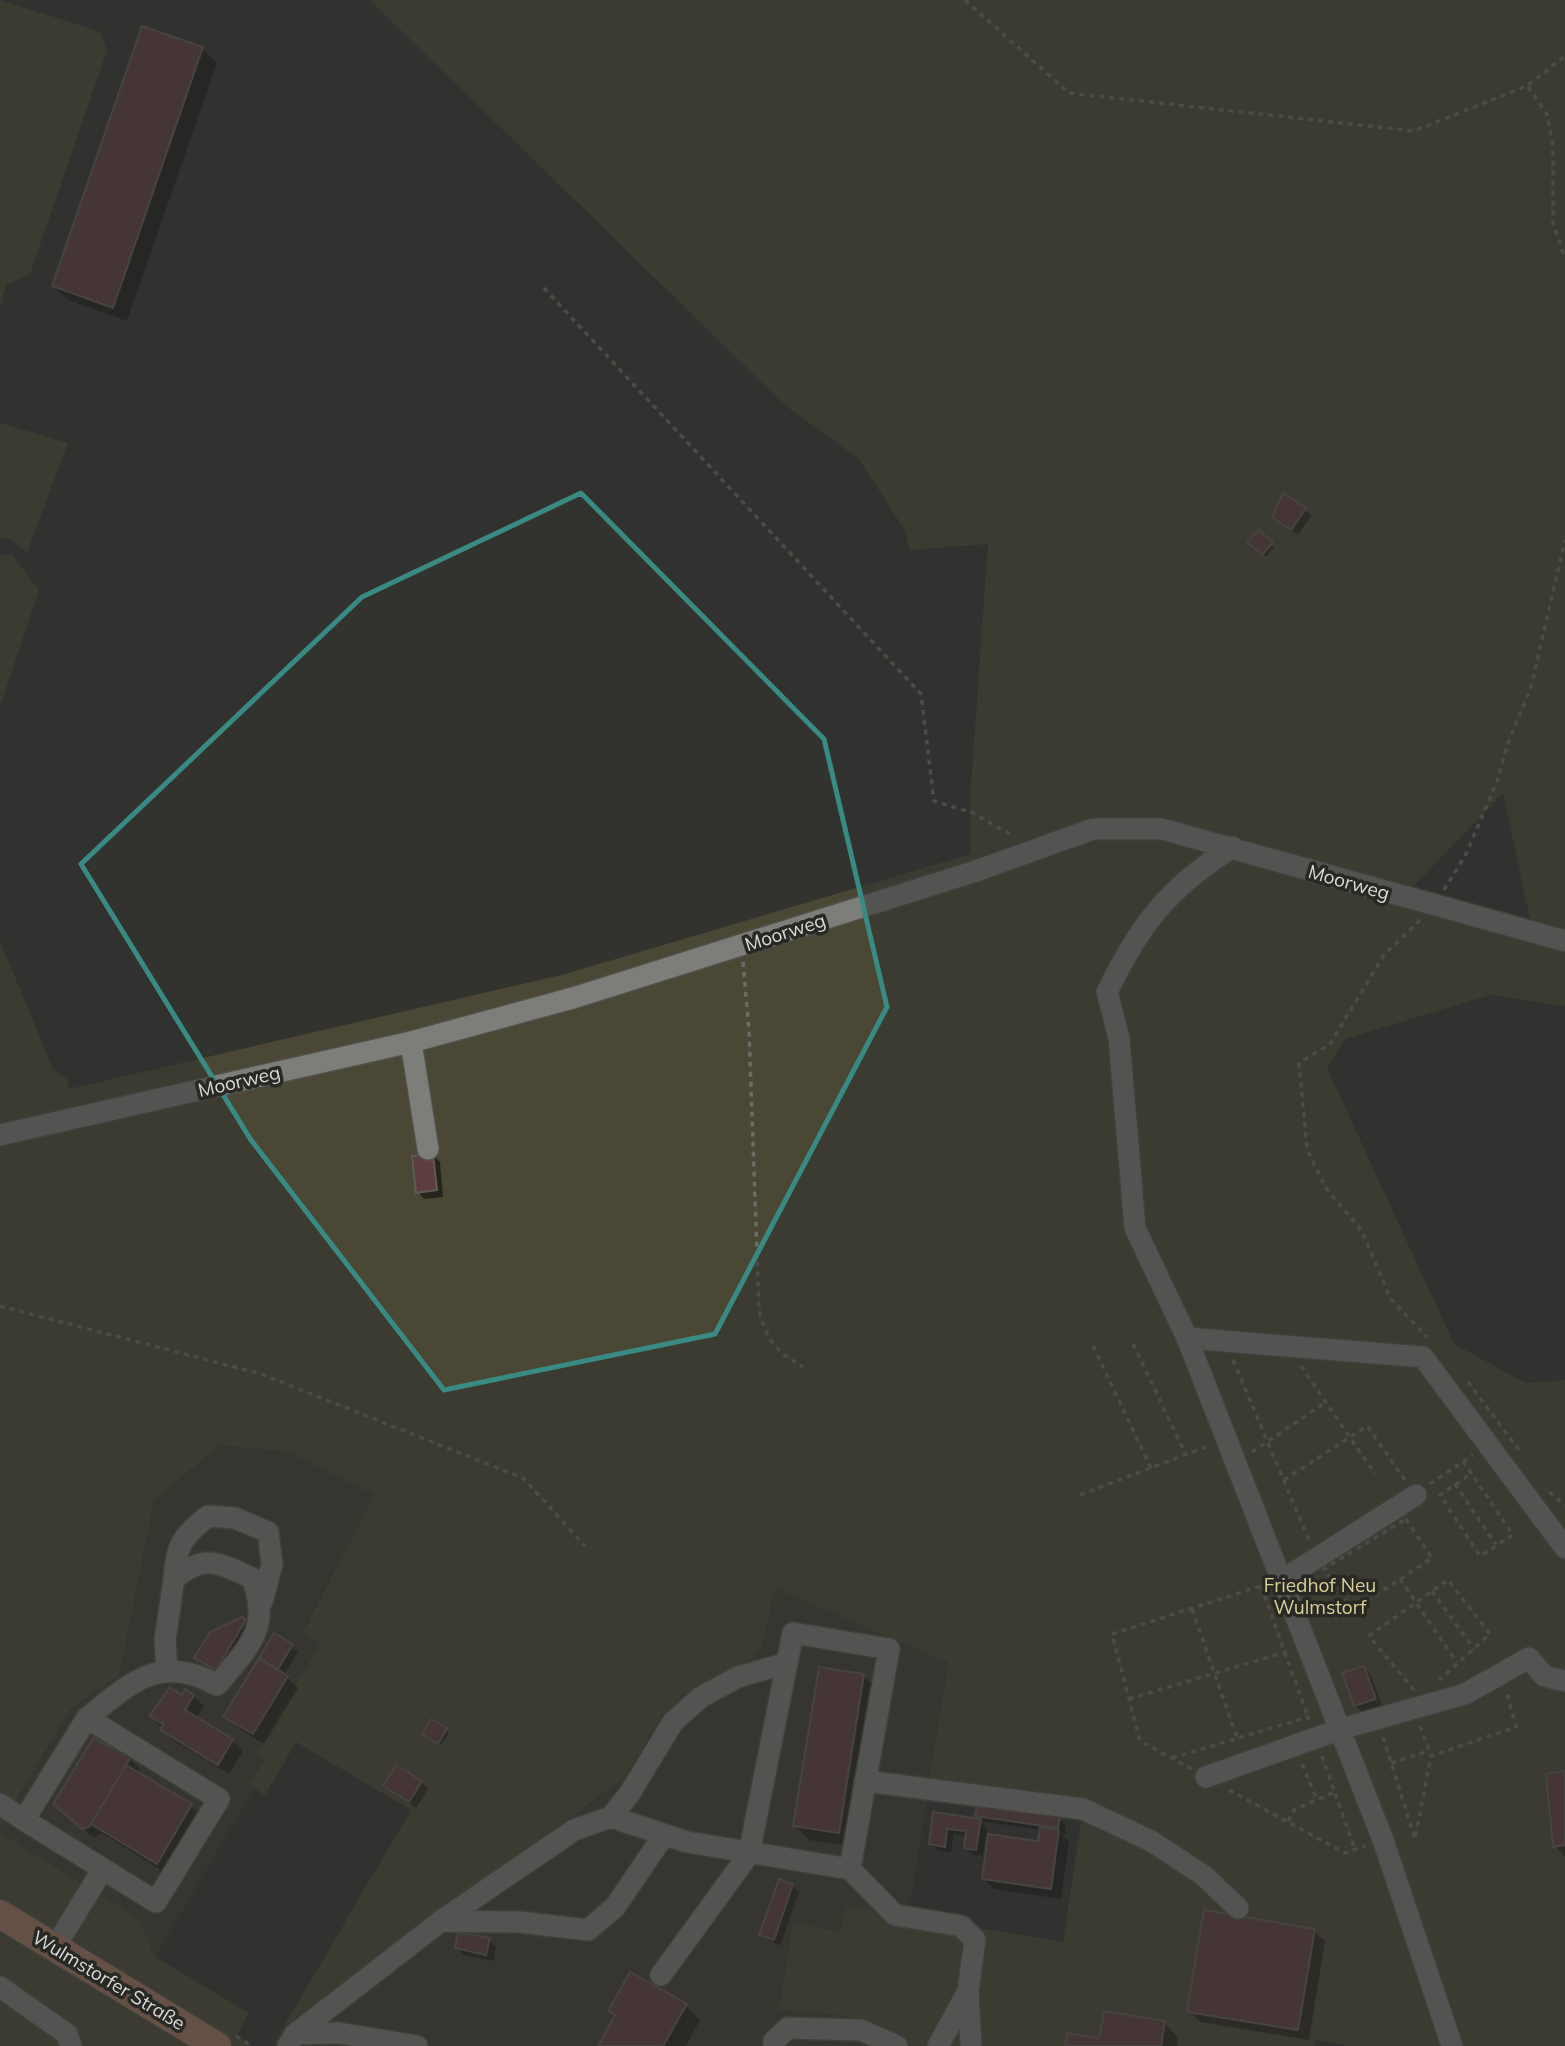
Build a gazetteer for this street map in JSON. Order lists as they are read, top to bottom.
{
  "streets": {
    "main road": ["Wulmstorfer Straße"],
    "street": ["Moorweg"]
  },
  "parks": ["Friedhof Neu Wulmstorf"]
}
